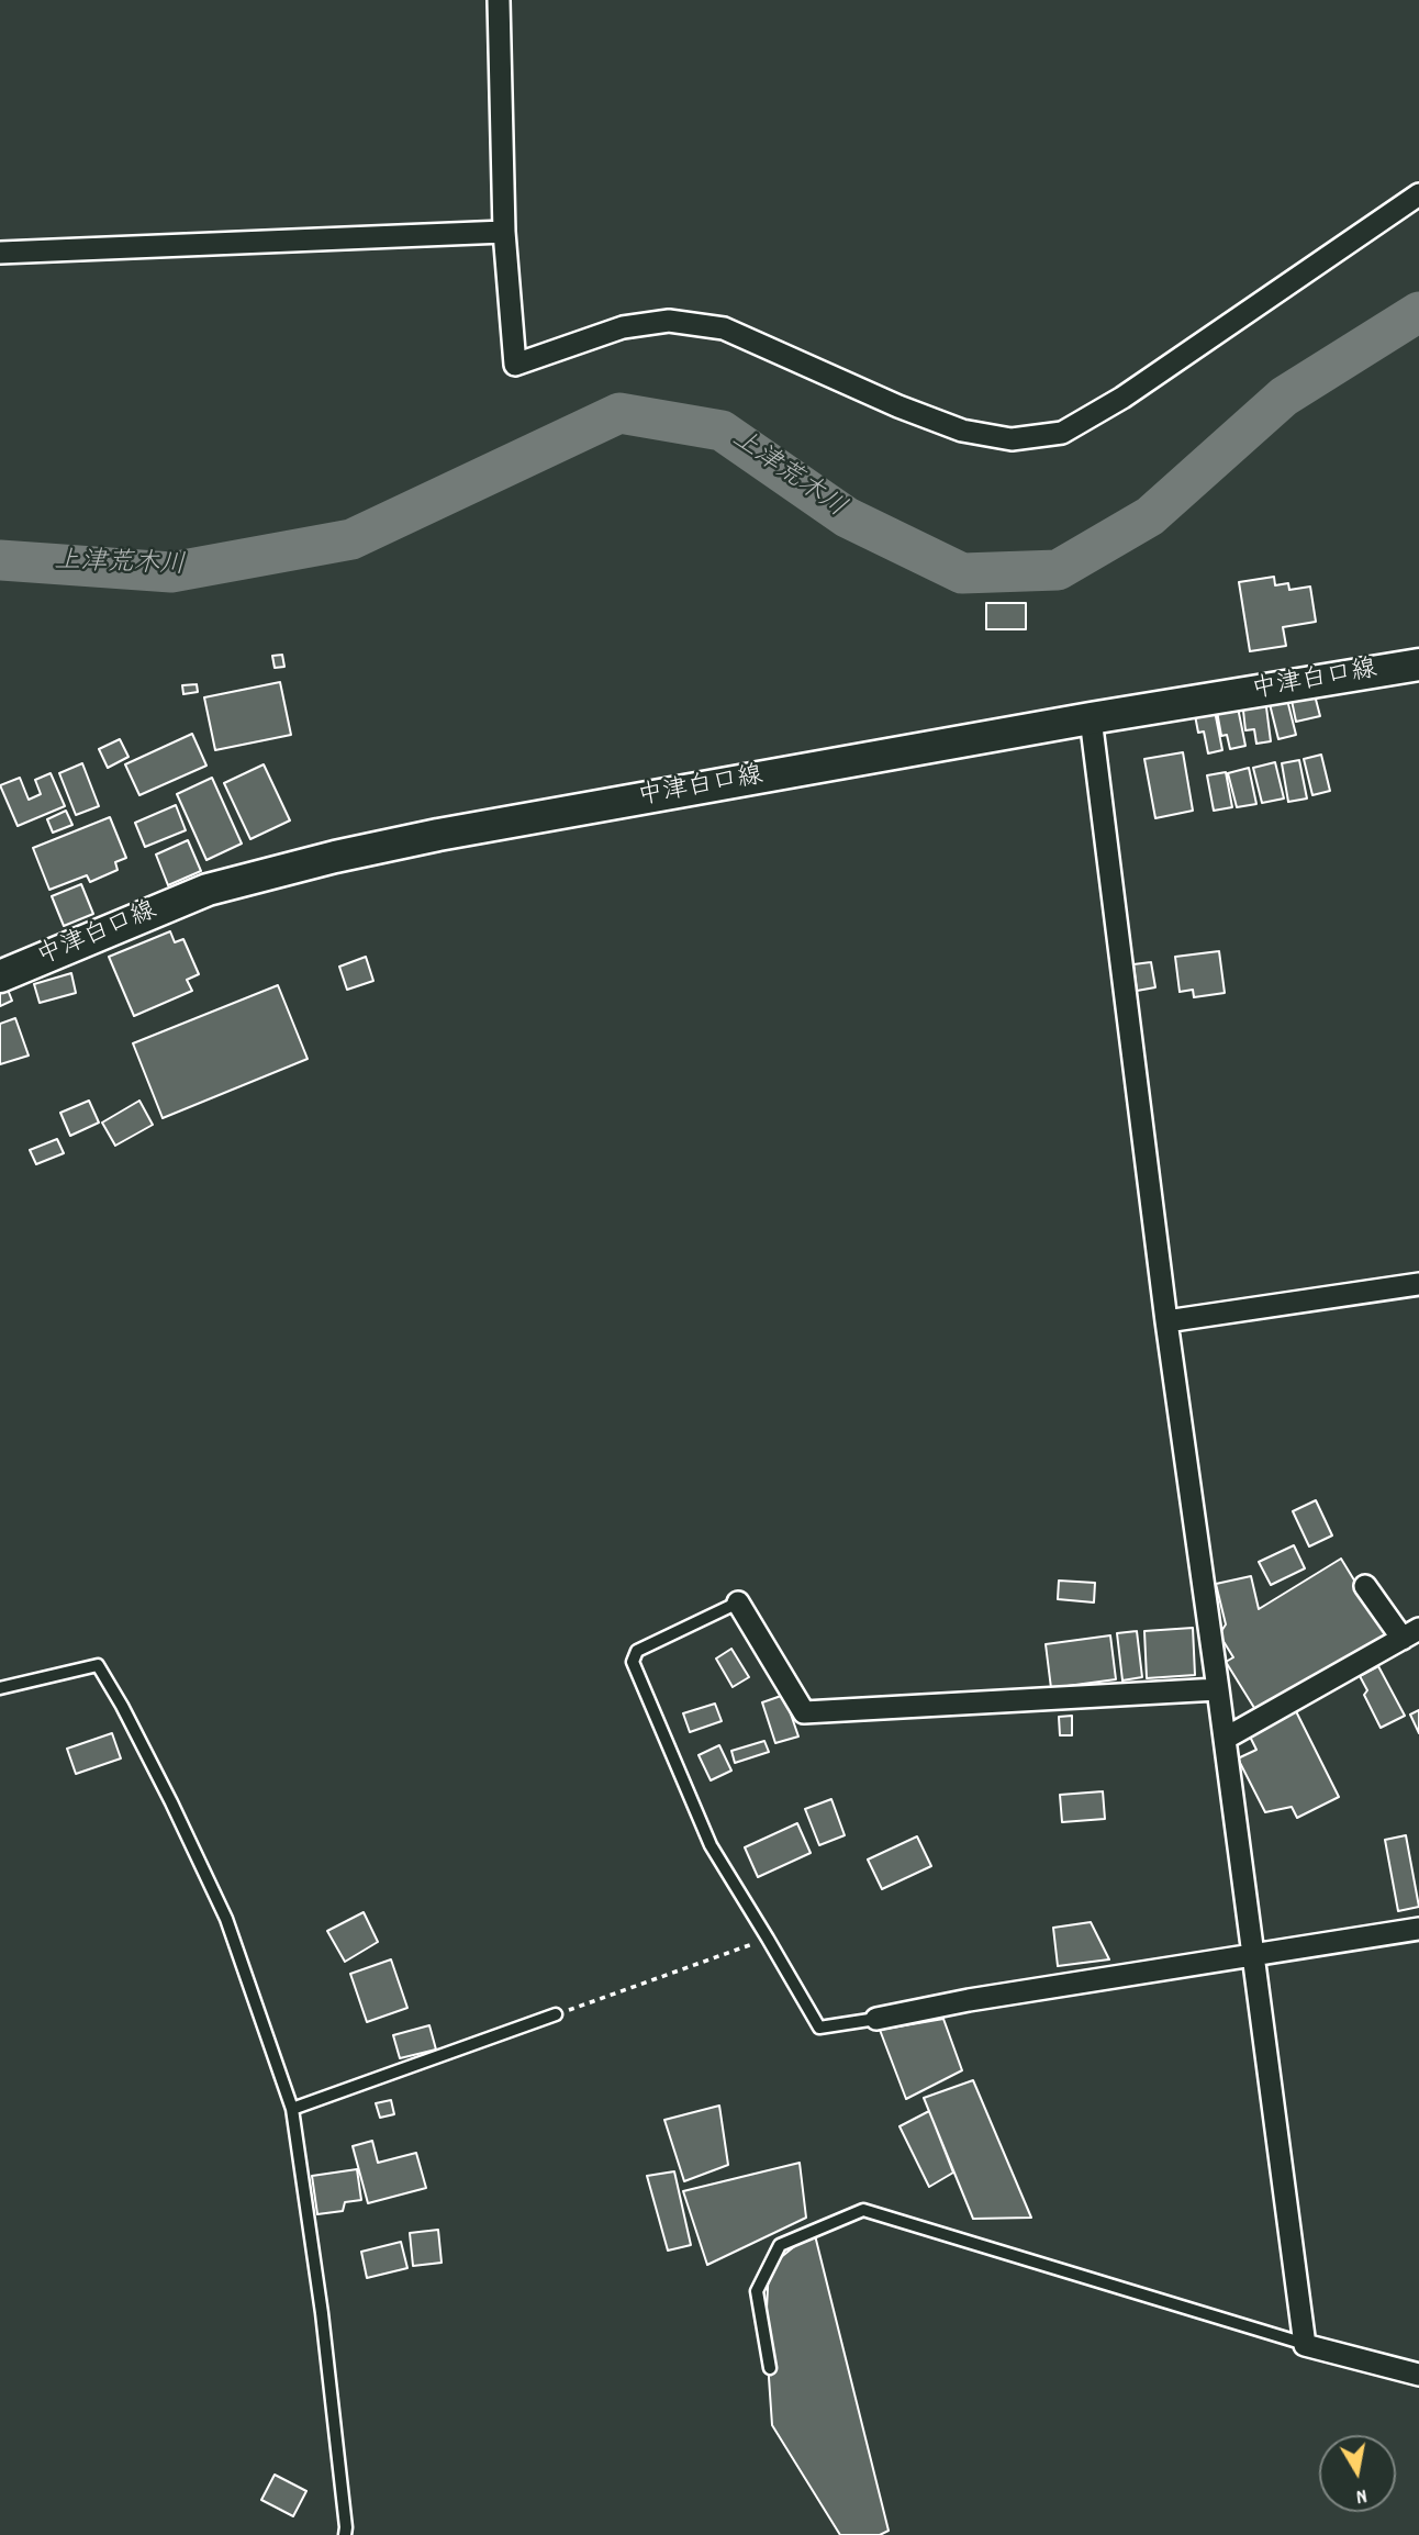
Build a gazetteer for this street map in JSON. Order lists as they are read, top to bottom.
{
  "streets": {
    "main road": ["中津白口線"]
  },
  "water": ["上津荒木川"],
  "north": "bottom"
}
